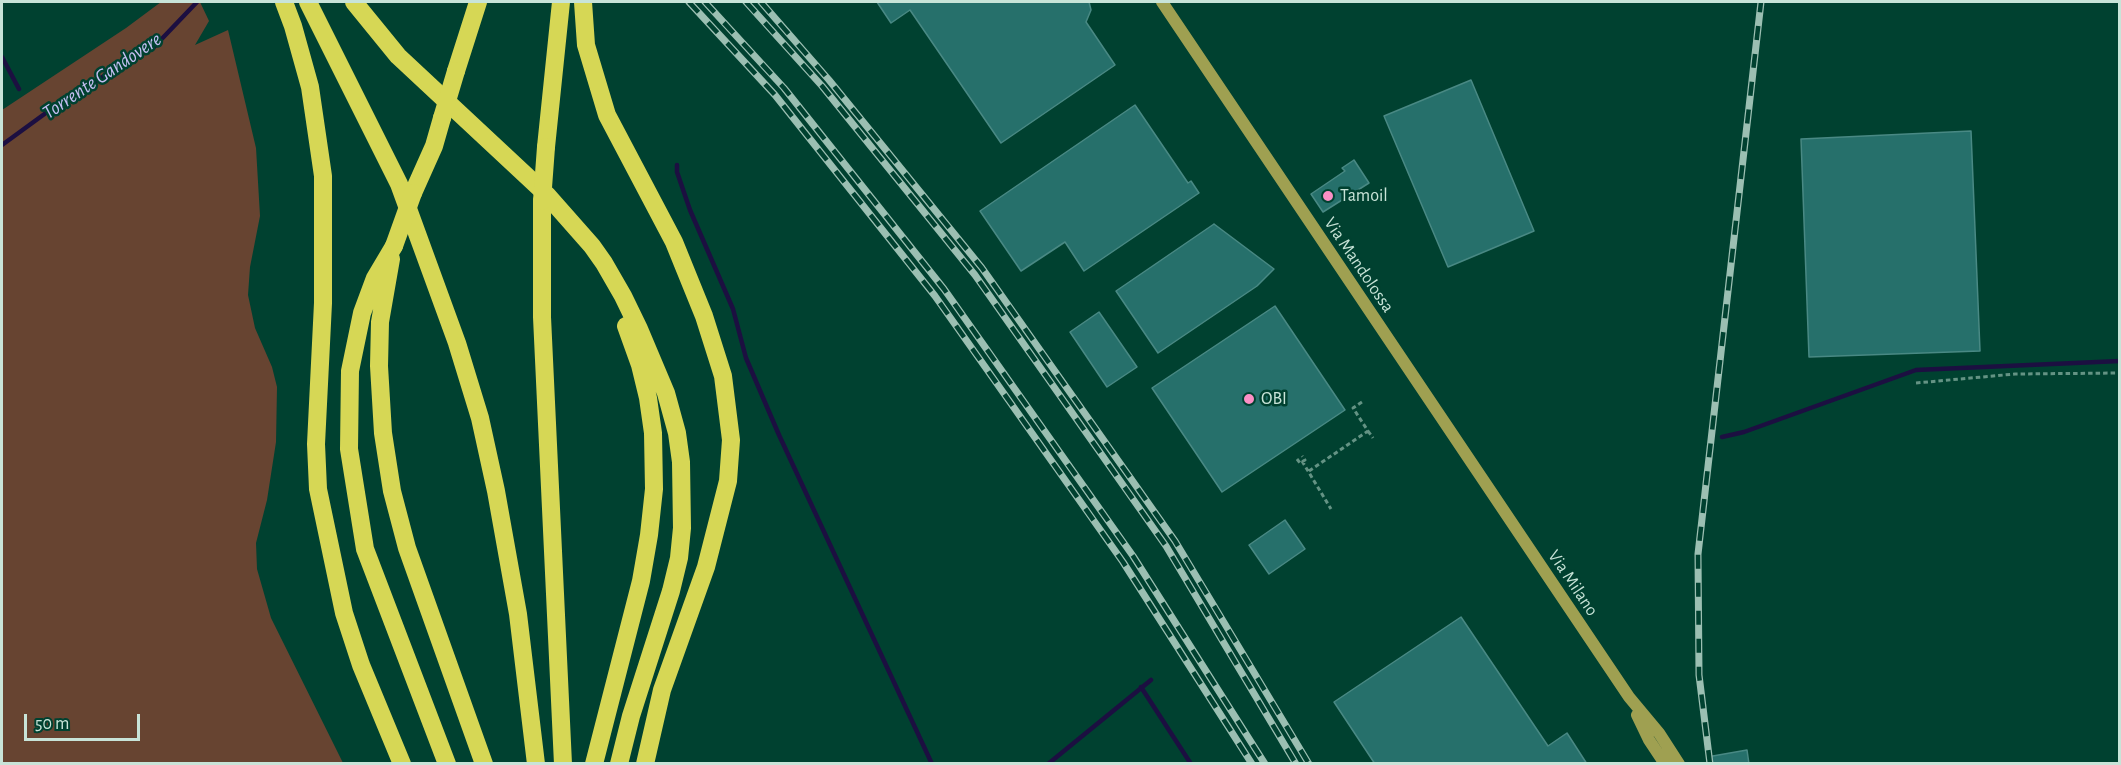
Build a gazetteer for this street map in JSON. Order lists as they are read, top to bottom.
{
  "streets": {
    "main road": ["Via Mandolossa", "Via Milano"]
  },
  "crossings": [
    ["Via Mandolossa", "Via Milano"]
  ],
  "water": ["Torrente Gandovere"],
  "places": ["Tamoil", "OBI"],
  "scale_bar": "50 m"
}
